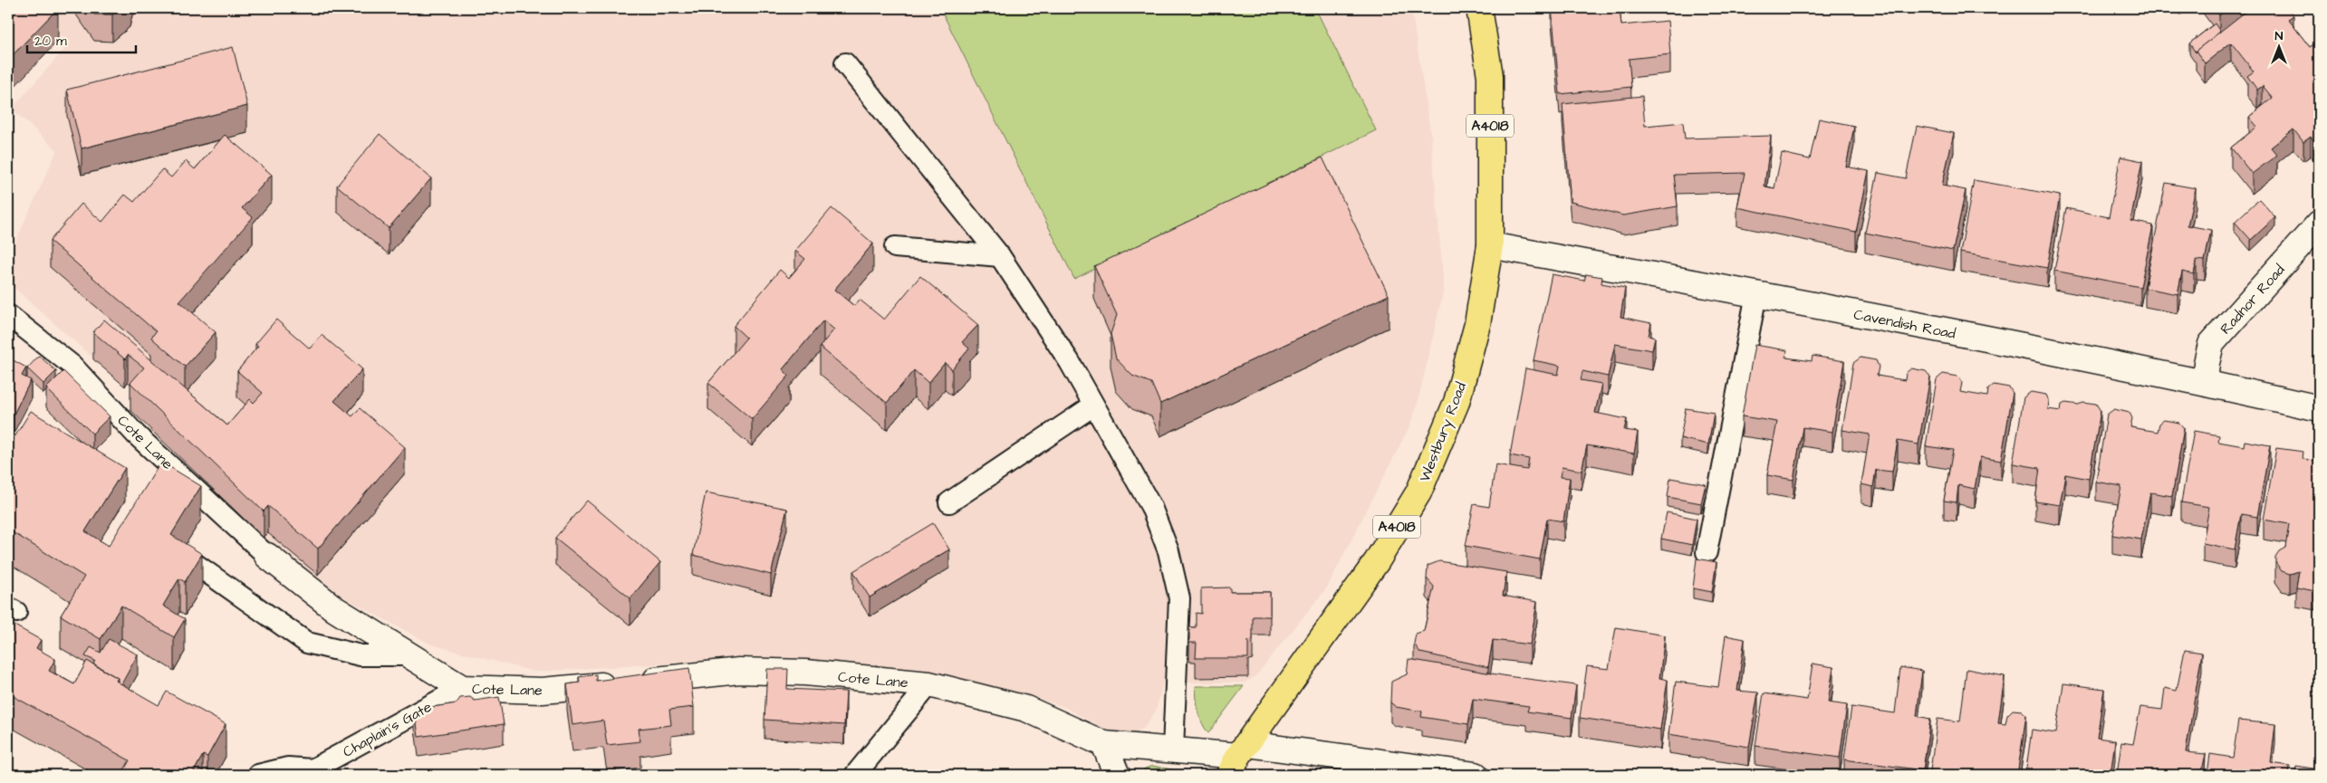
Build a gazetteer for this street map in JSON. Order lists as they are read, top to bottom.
{
  "streets": {
    "main road": ["A4018", "Westbury Road"],
    "street": ["Radnor Road", "Cavendish Road", "Cote Lane"],
    "lane": ["Chaplain's Gate"]
  },
  "crossings": [
    ["Radnor Road", "Cavendish Road"],
    ["Cavendish Road", "Westbury Road"],
    ["Westbury Road", "Cote Lane"],
    ["Cote Lane", "Chaplain's Gate"]
  ],
  "scale_bar": "20 m",
  "north": "top"
}
